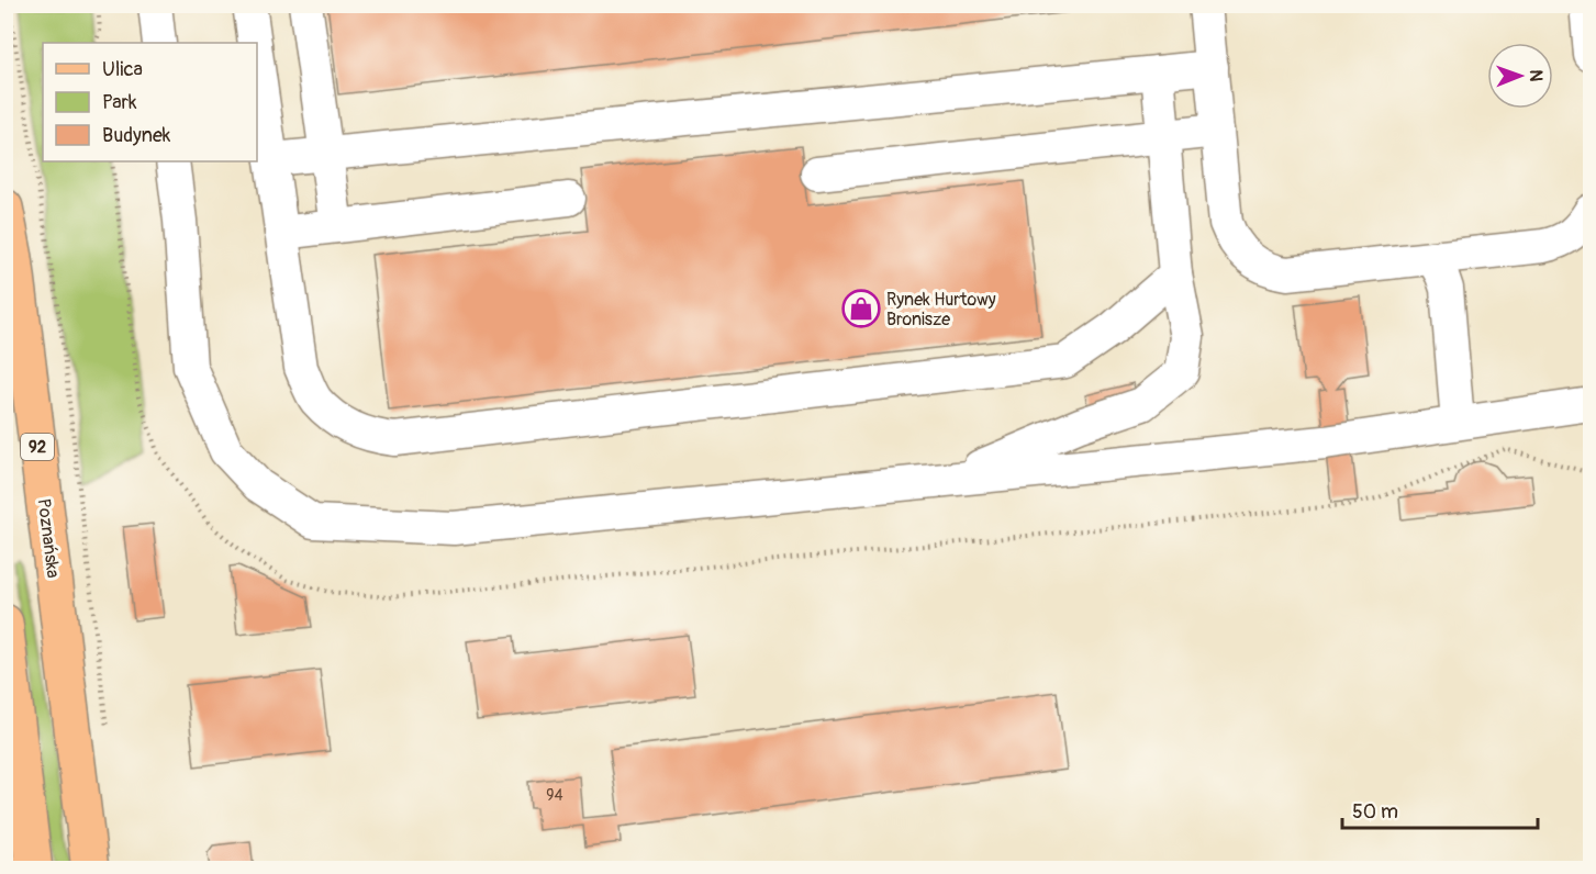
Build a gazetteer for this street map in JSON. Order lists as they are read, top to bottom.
{
  "streets": {
    "main road": ["92", "Poznańska"]
  },
  "places": {
    "shop": ["Rynek Hurtowy Bronisze"]
  },
  "house_numbers": ["94"],
  "legend": ["Ulica", "Park", "Budynek"],
  "scale_bar": "50 m",
  "north": "right"
}
